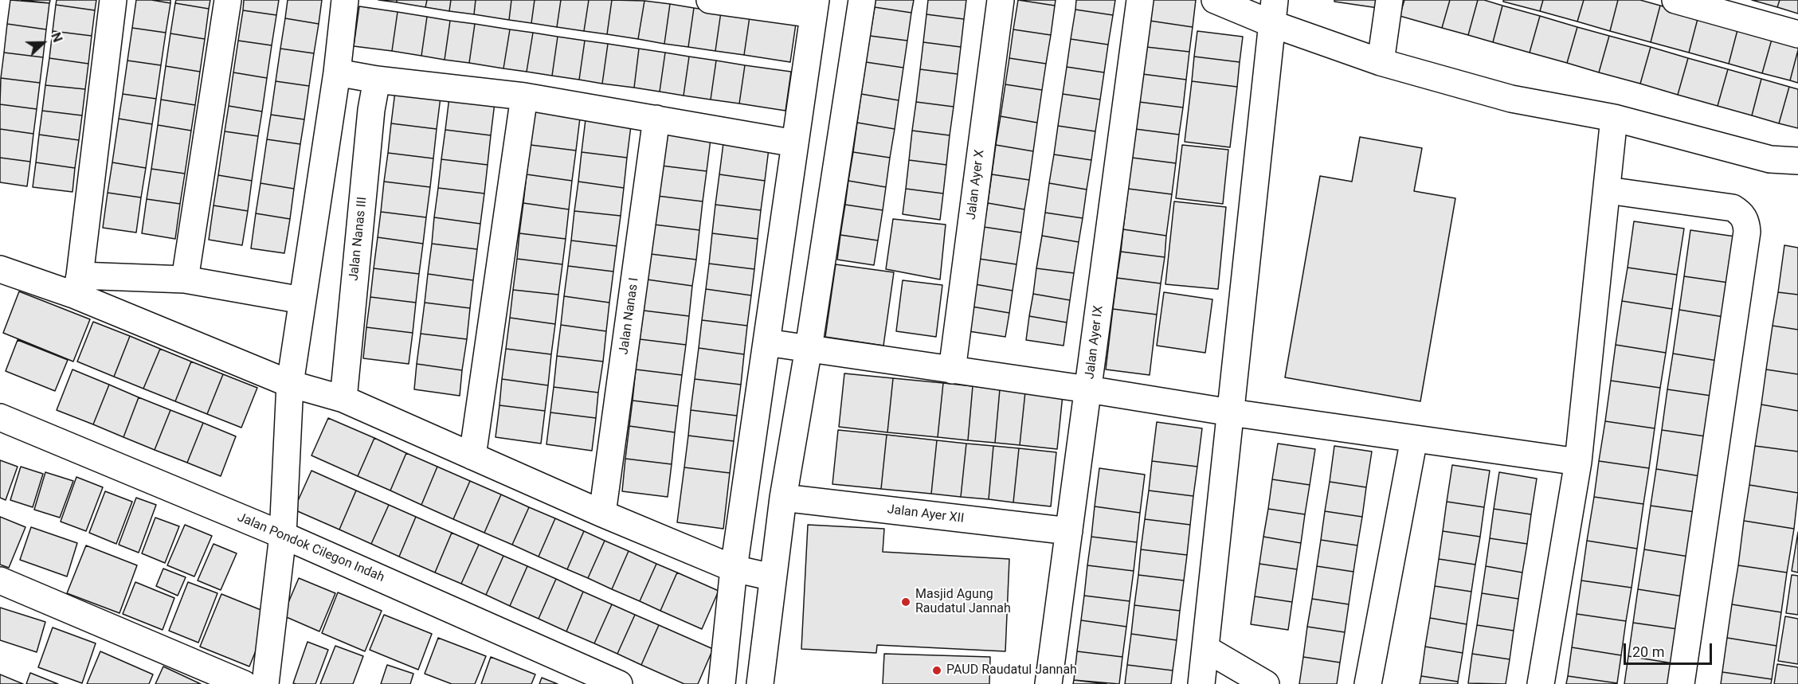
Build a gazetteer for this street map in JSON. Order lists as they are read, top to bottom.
{
  "streets": {
    "street": [
      "Jalan Ayer X",
      "Jalan Nanas III",
      "Jalan Nanas I",
      "Jalan Ayer IX",
      "Jalan Ayer XII",
      "Jalan Pondok Cilegon Indah"
    ]
  },
  "crossings": [
    ["Jalan Ayer IX", "Jalan Ayer XII"]
  ],
  "places": ["Masjid Agung Raudatul Jannah", "PAUD Raudatul Jannah"],
  "scale_bar": "20 m",
  "north": "right"
}
